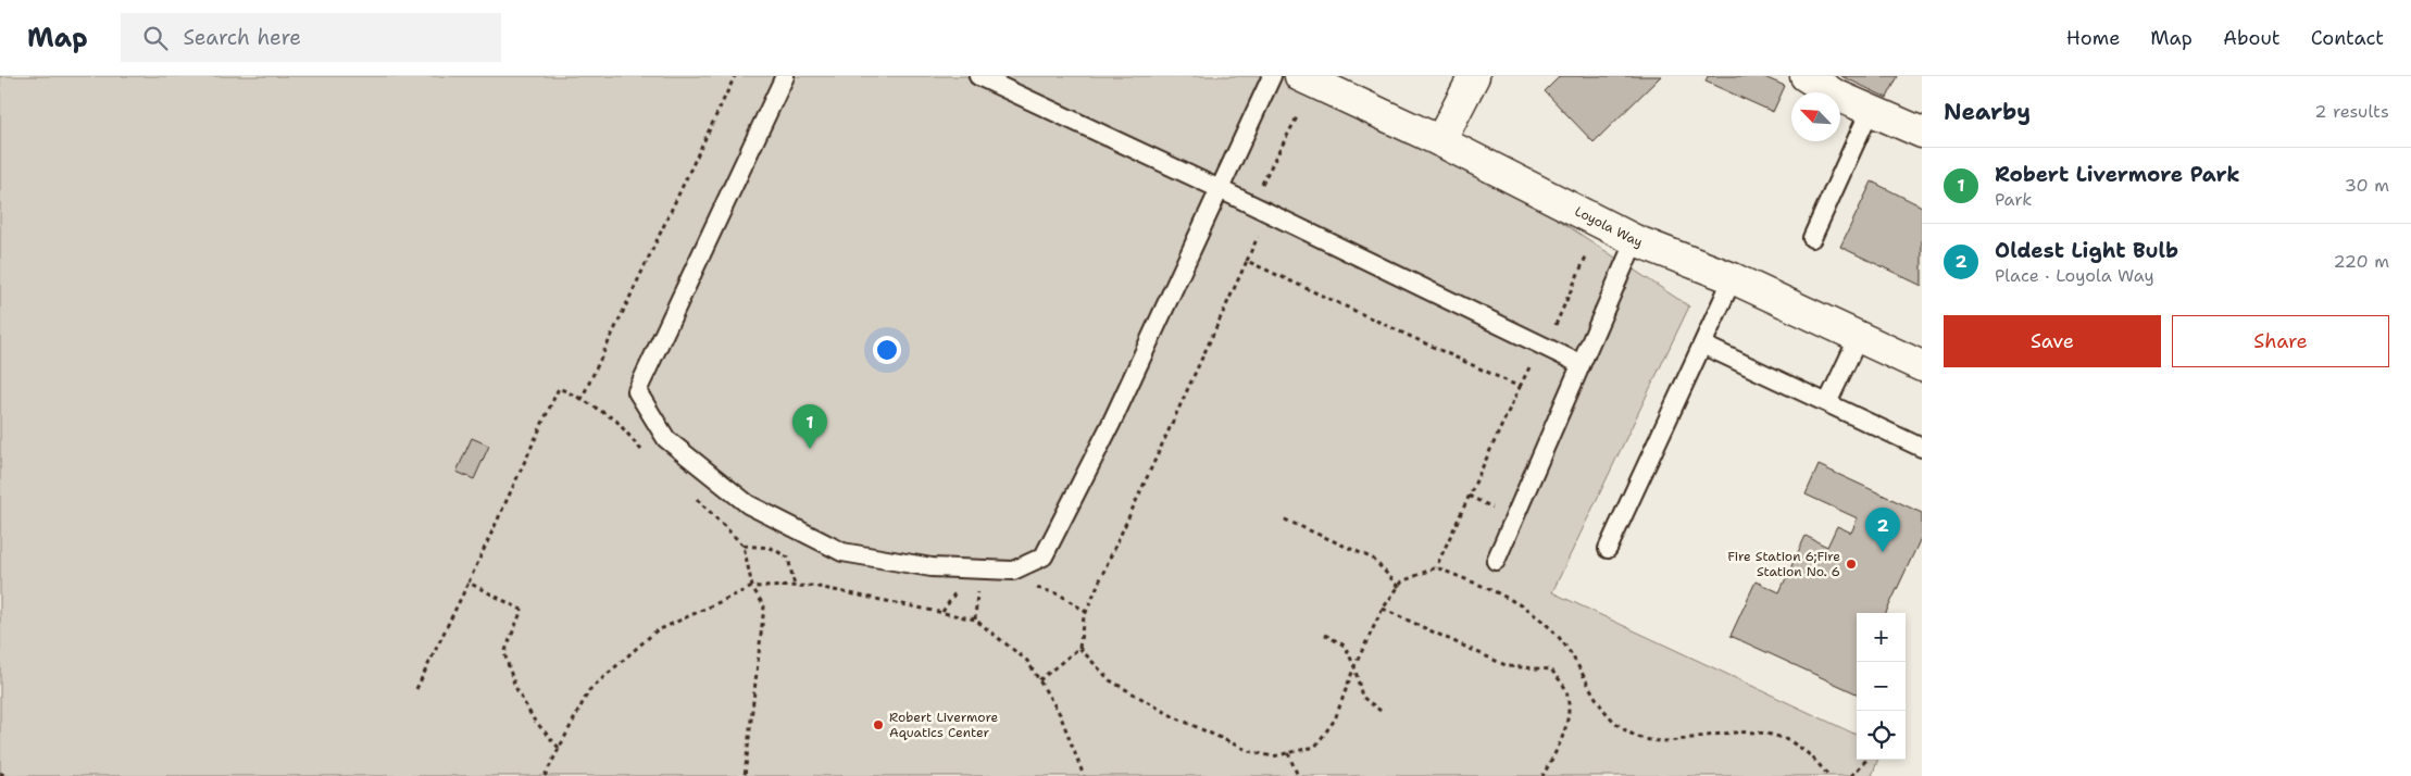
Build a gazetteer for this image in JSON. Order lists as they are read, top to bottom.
{
  "streets": {
    "street": ["Loyola Way"]
  },
  "places": ["Fire Station 6;Fire Station No. 6", "Robert Livermore Aquatics Center"],
  "north": "top left",
  "page": {
    "header": "Map",
    "search": "Search here",
    "nav": [
      "Home",
      "Map",
      "About",
      "Contact"
    ],
    "heading": ["Nearby", "2 results"],
    "list": [
      {
        "mark": "1",
        "name": "Robert Livermore Park",
        "note": "Park",
        "value": "30 m"
      },
      {
        "mark": "2",
        "name": "Oldest Light Bulb",
        "note": "Place · Loyola Way",
        "value": "220 m"
      }
    ],
    "buttons": ["Save", "Share"],
    "pins": ["1", "2"],
    "map_buttons": ["+", "−"]
  }
}
